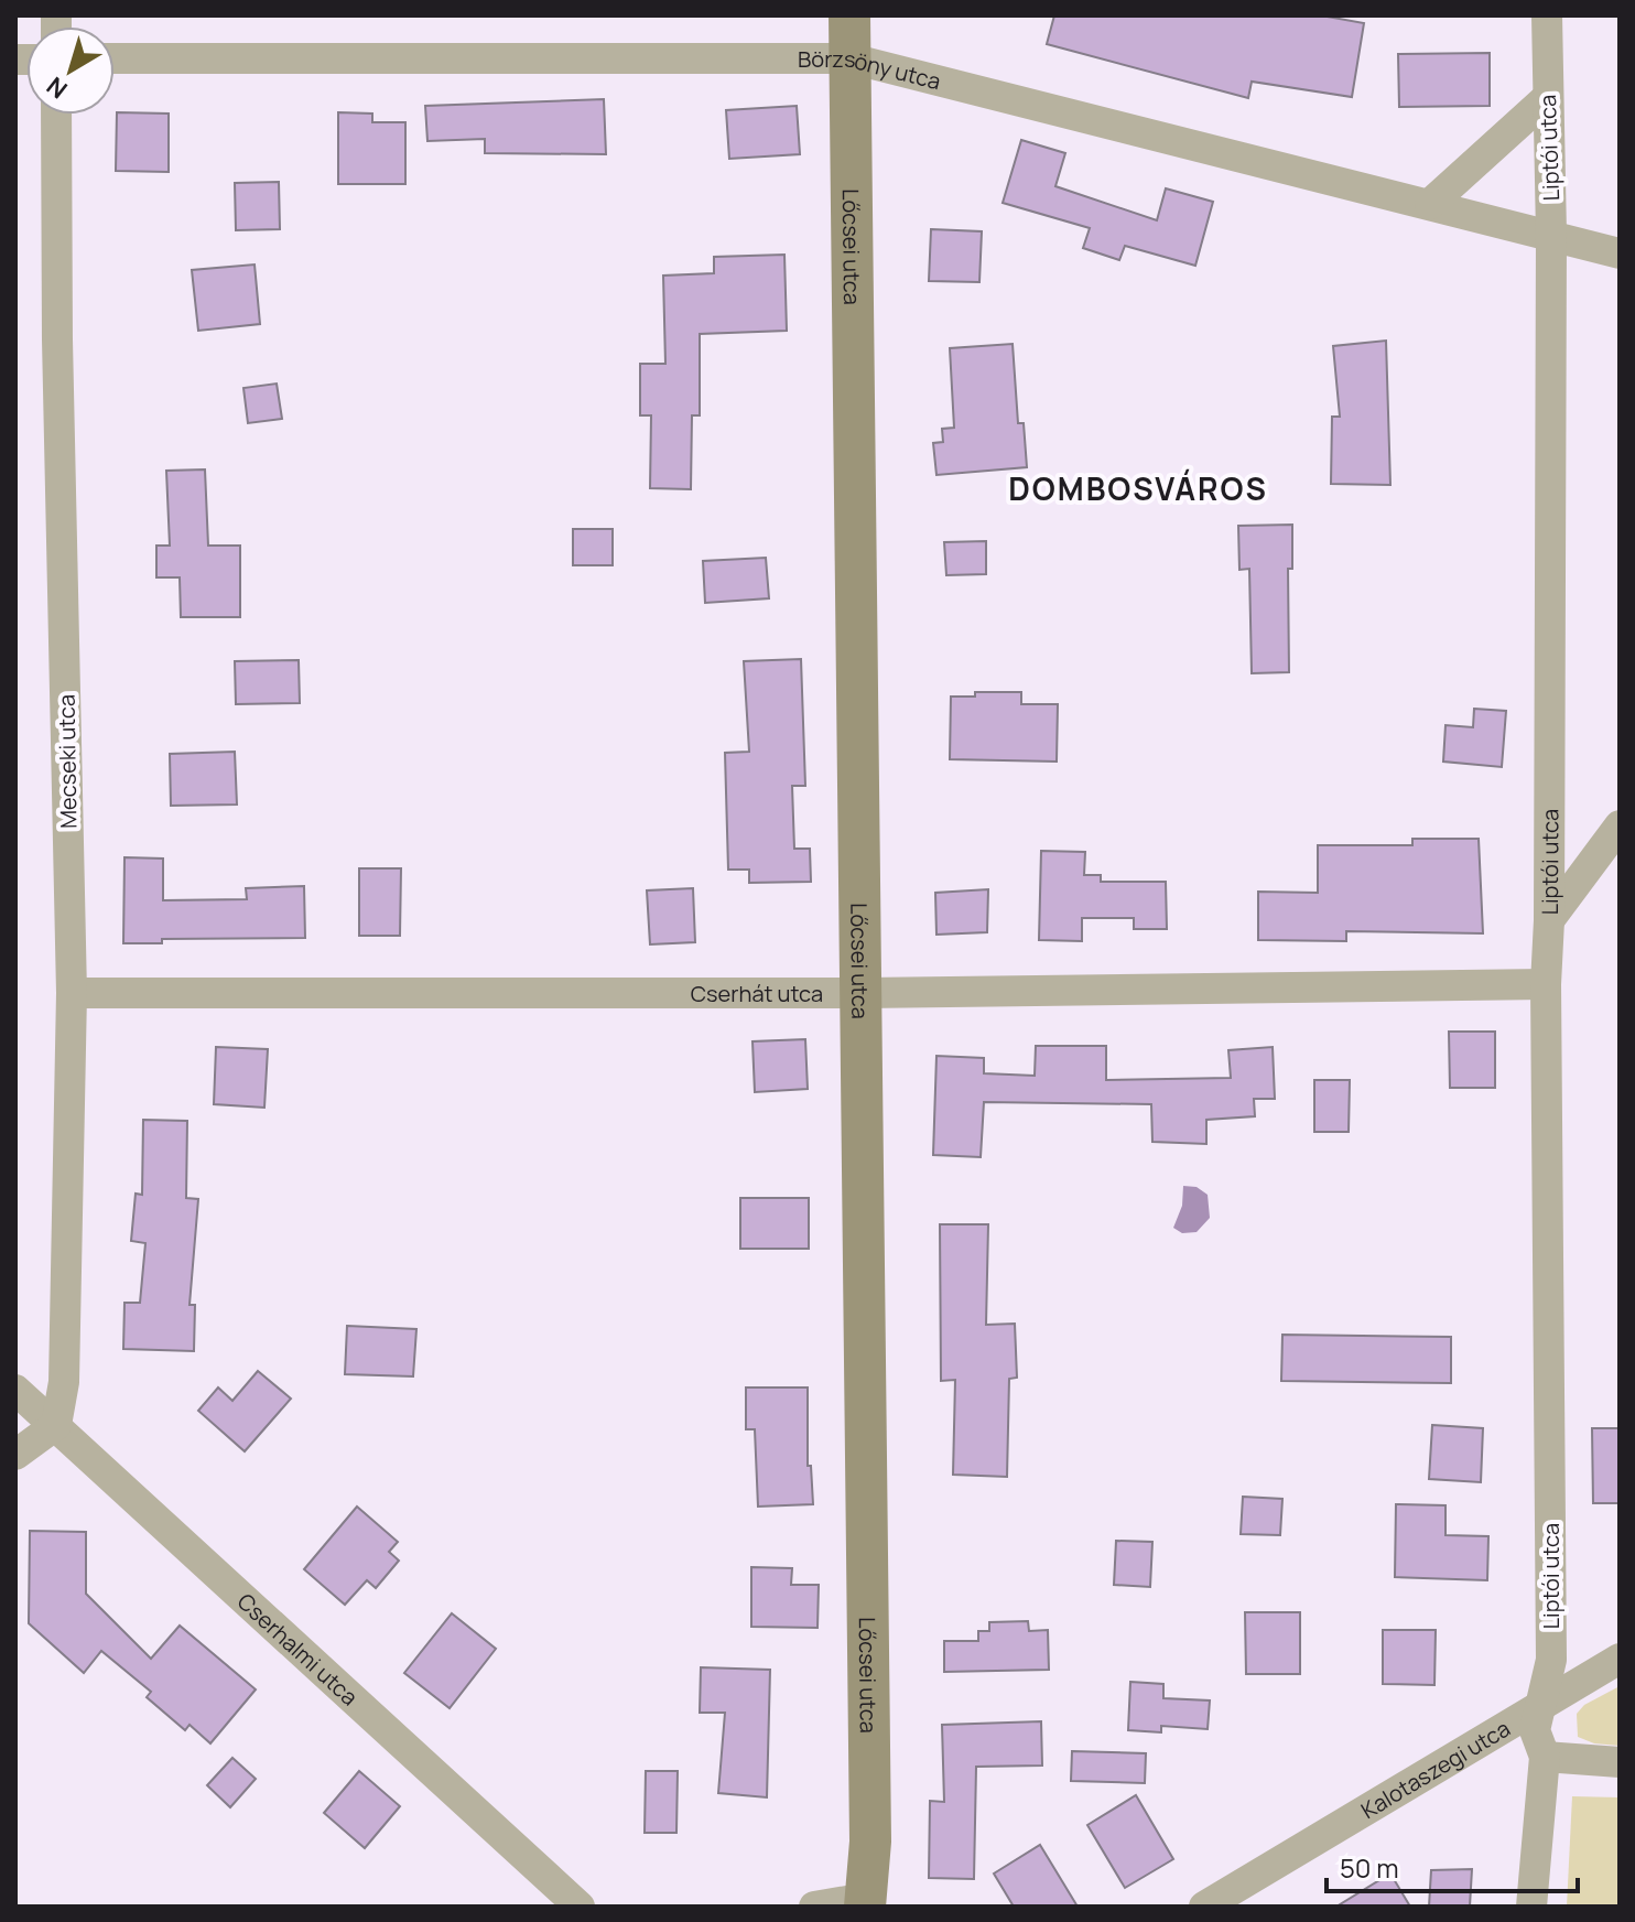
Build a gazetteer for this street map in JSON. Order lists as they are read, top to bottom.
{
  "streets": {
    "street": [
      "Börzsöny utca",
      "Liptói utca",
      "Lőcsei utca",
      "Mecseki utca",
      "Cserhát utca",
      "Cserhalmi utca",
      "Kalotaszegi utca"
    ]
  },
  "crossings": [
    ["Börzsöny utca", "Liptói utca"],
    ["Börzsöny utca", "Lőcsei utca"],
    ["Liptói utca", "Cserhát utca"],
    ["Liptói utca", "Kalotaszegi utca"],
    ["Lőcsei utca", "Cserhát utca"],
    ["Mecseki utca", "Cserhát utca"],
    ["Mecseki utca", "Cserhalmi utca"]
  ],
  "districts": ["DOMBOSVÁROS"],
  "scale_bar": "50 m",
  "north": "bottom left"
}
